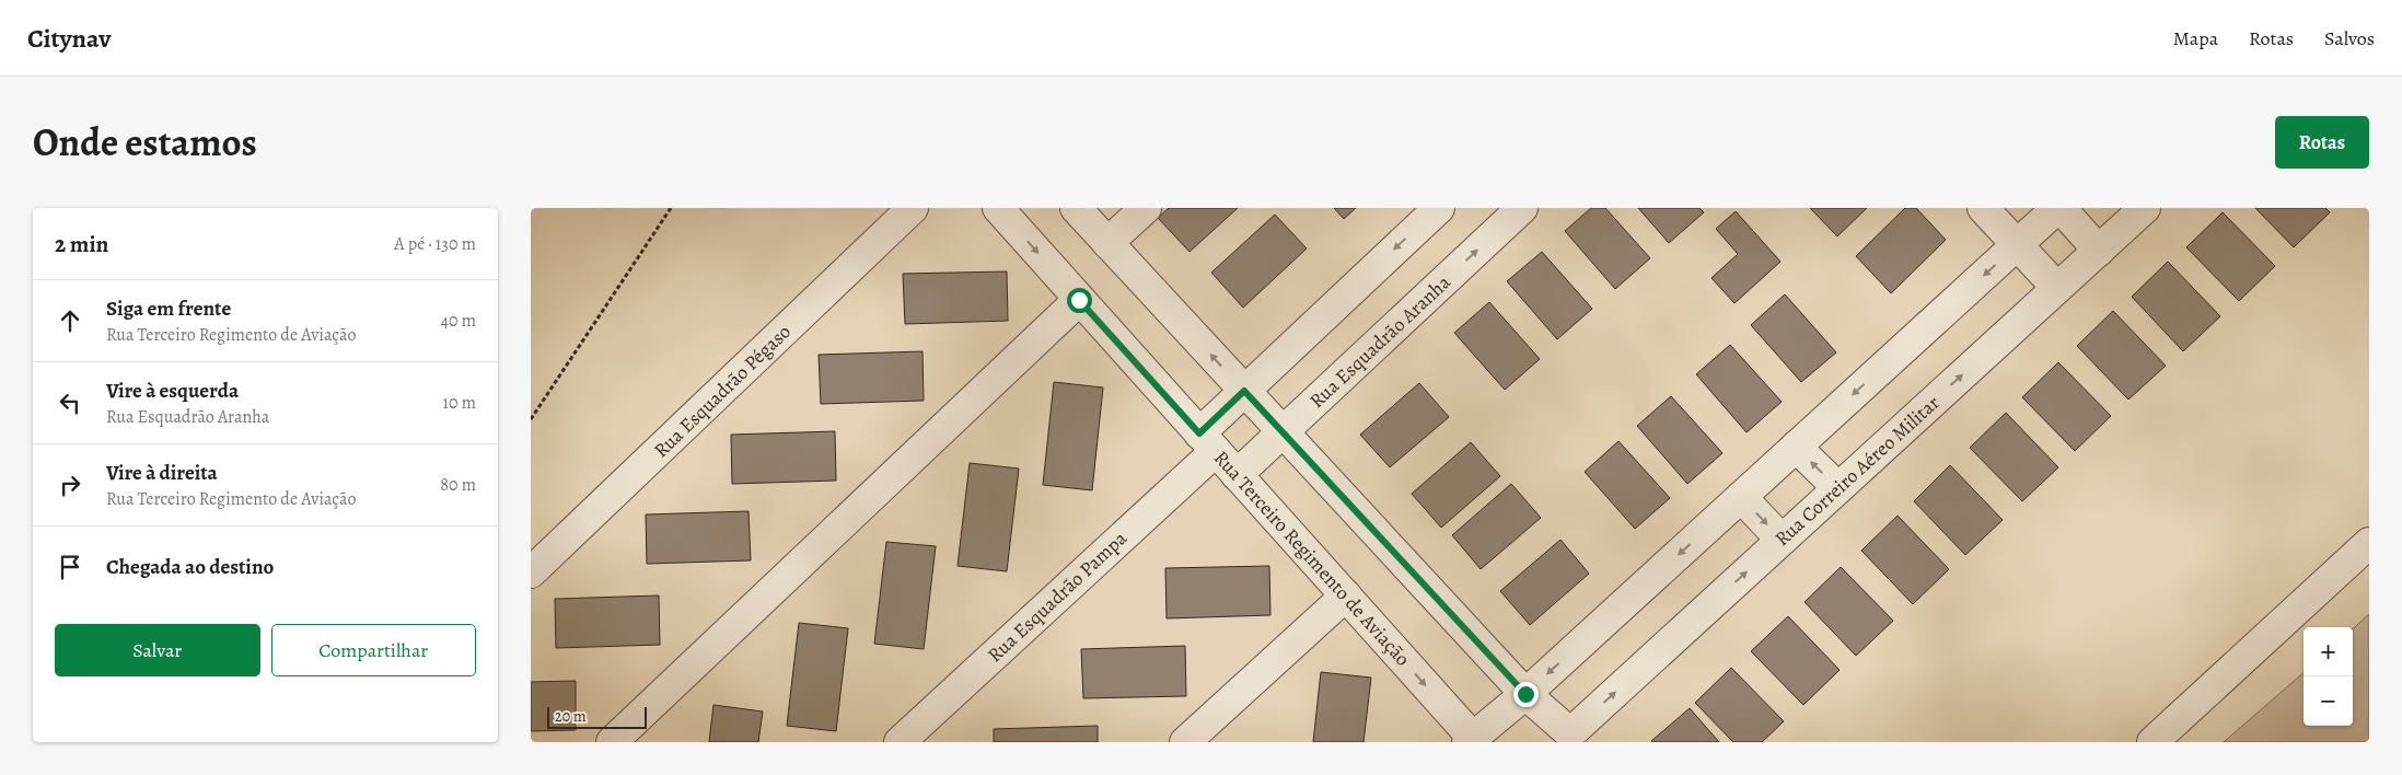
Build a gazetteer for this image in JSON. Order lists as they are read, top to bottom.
{
  "streets": {
    "street": [
      "Rua Esquadrão Aranha",
      "Rua Esquadrão Pégaso",
      "Rua Correiro Aéreo Militar",
      "Rua Terceiro Regimento de Aviação",
      "Rua Esquadrão Pampa"
    ]
  },
  "crossings": [
    ["Rua Esquadrão Aranha", "Rua Terceiro Regimento de Aviação"],
    ["Rua Terceiro Regimento de Aviação", "Rua Esquadrão Pampa"]
  ],
  "scale_bar": "20 m",
  "page": {
    "header": "Citynav",
    "nav": ["Mapa", "Rotas", "Salvos"],
    "title": "Onde estamos",
    "buttons": [
      "Rotas",
      ["Salvar", "Compartilhar"]
    ],
    "heading": ["2 min", "A pé · 130 m"],
    "list": [
      ["Siga em frente", "Rua Terceiro Regimento de Aviação", "40 m"],
      ["Vire à esquerda", "Rua Esquadrão Aranha", "10 m"],
      ["Vire à direita", "Rua Terceiro Regimento de Aviação", "80 m"],
      "Chegada ao destino"
    ],
    "map_buttons": ["+", "−"],
    "scale": "20 m"
  }
}
